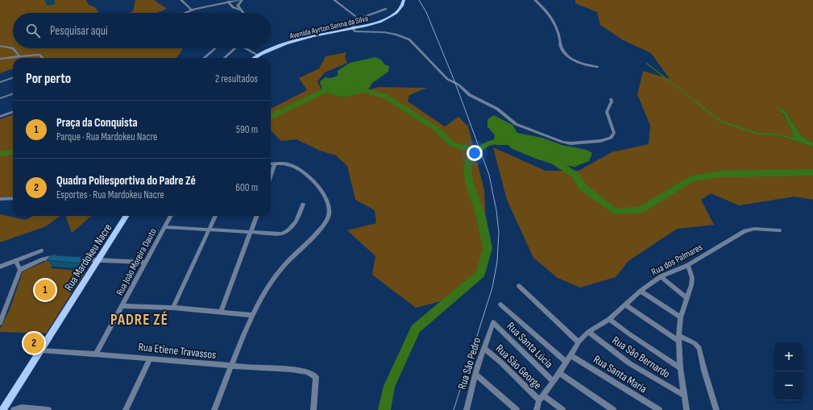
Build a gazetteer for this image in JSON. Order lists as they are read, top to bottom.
{
  "streets": {
    "main road": ["Avenida Ayrton Senna da Silva", "Rua Mardokeu Nacre"],
    "street": [
      "Rua dos Palmares",
      "Rua João Moreira Dauto",
      "Rua Santa Lúcia",
      "Rua Etiene Travassos",
      "Rua São Bernardo",
      "Rua São Pedro",
      "Rua São George",
      "Rua Santa Maria"
    ]
  },
  "crossings": [
    ["Rua Mardokeu Nacre", "Rua Etiene Travassos"],
    ["Rua dos Palmares", "Rua Santa Lúcia"],
    ["Rua dos Palmares", "Rua São Bernardo"],
    ["Rua dos Palmares", "Rua São George"],
    ["Rua dos Palmares", "Rua Santa Maria"],
    ["Rua João Moreira Dauto", "Rua Etiene Travassos"],
    ["Rua Santa Lúcia", "Rua São Pedro"],
    ["Rua São Pedro", "Rua São George"]
  ],
  "districts": ["PADRE ZÉ"],
  "page": {
    "search": "Pesquisar aqui",
    "heading": ["Por perto", "2 resultados"],
    "list": [
      {
        "mark": "1",
        "name": "Praça da Conquista",
        "note": "Parque · Rua Mardokeu Nacre",
        "value": "590 m"
      },
      {
        "mark": "2",
        "name": "Quadra Poliesportiva do Padre Zé",
        "note": "Esportes · Rua Mardokeu Nacre",
        "value": "600 m"
      }
    ],
    "pins": ["1", "2"],
    "map_buttons": ["+", "−"]
  }
}
